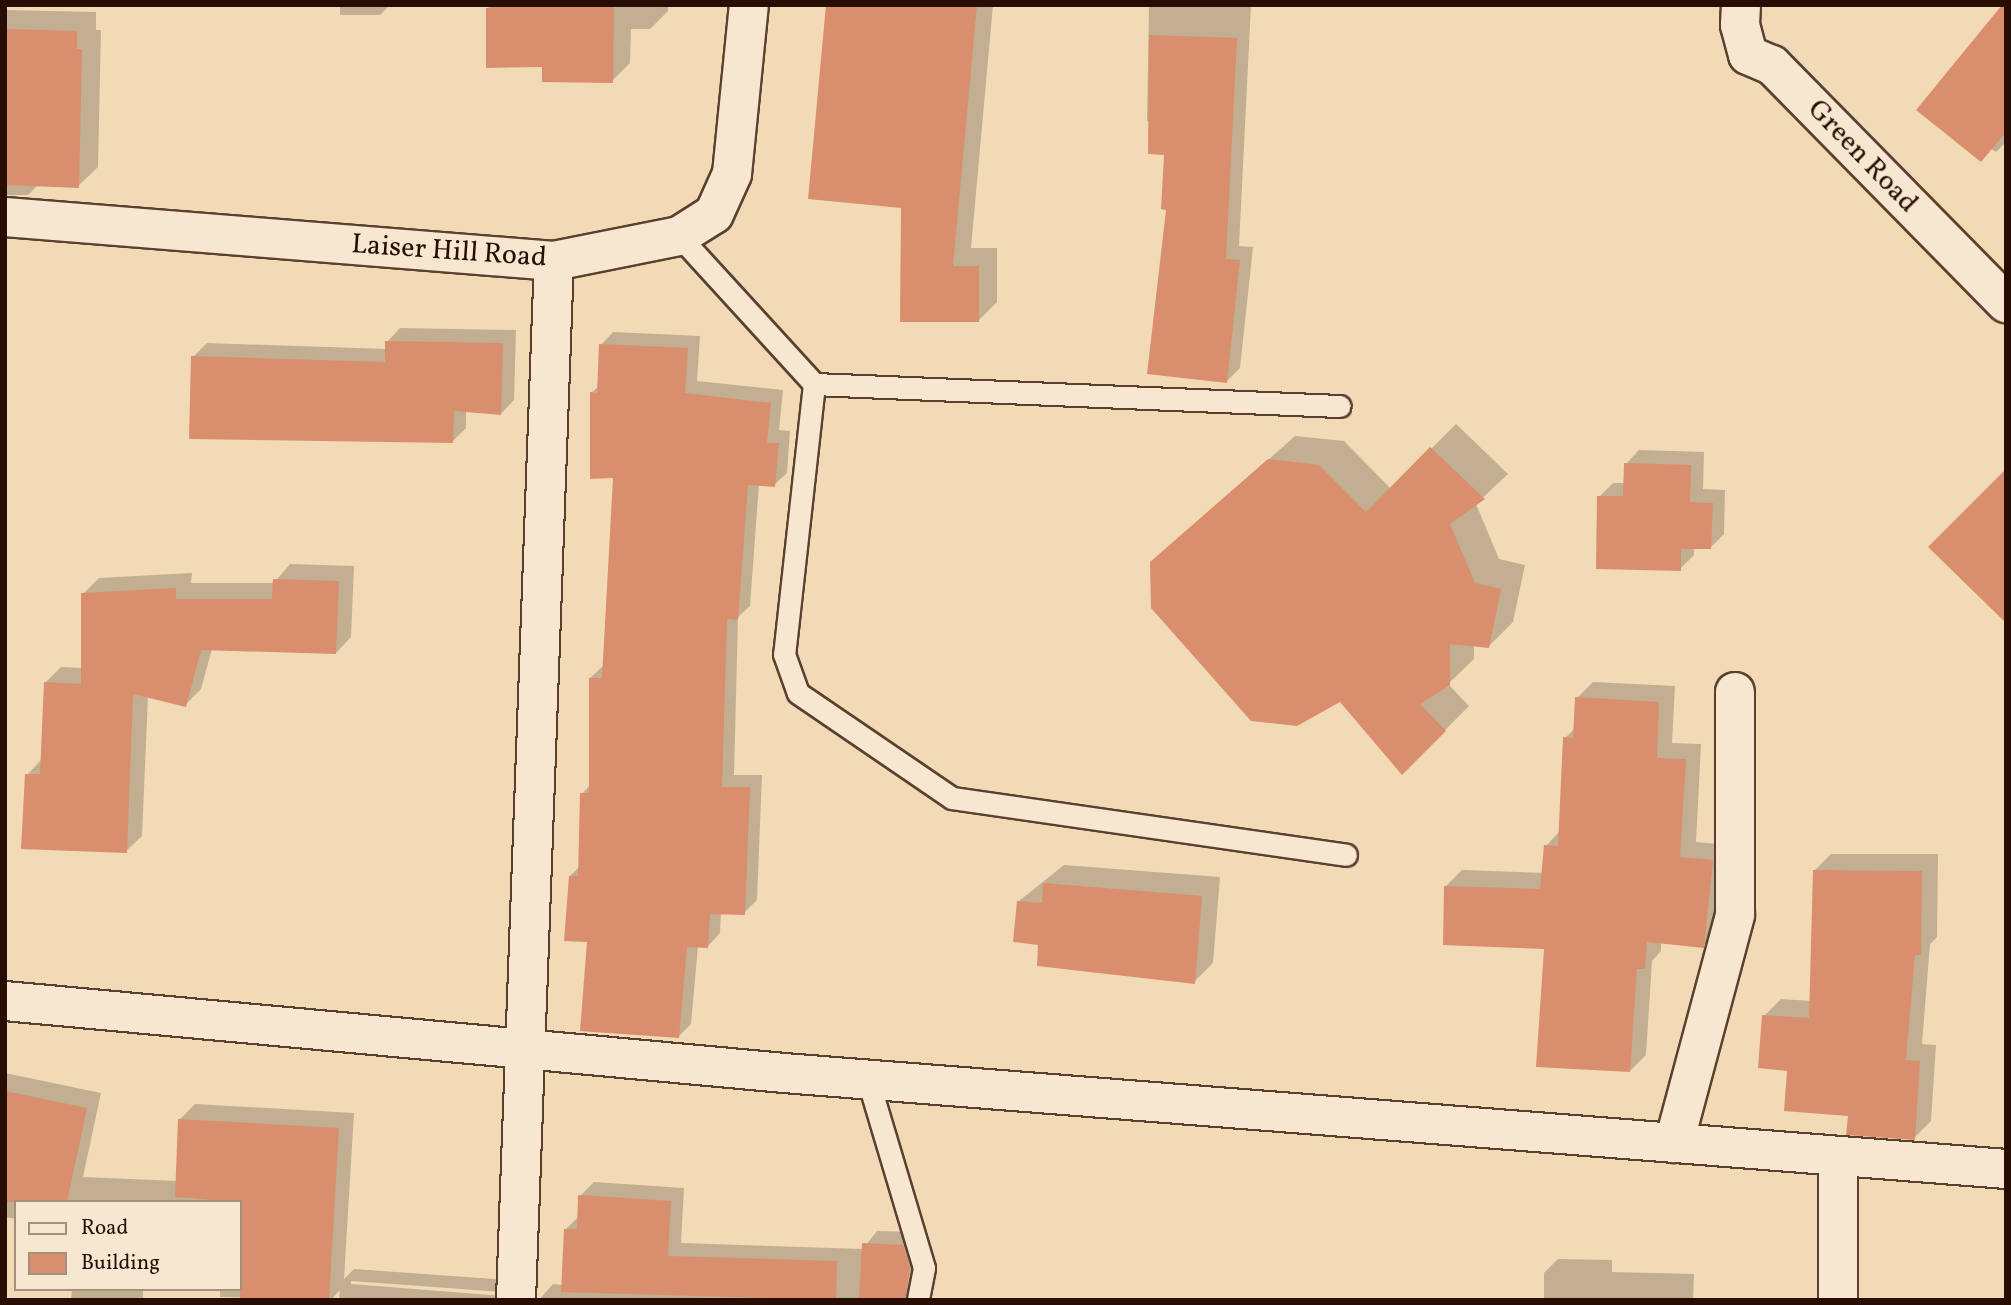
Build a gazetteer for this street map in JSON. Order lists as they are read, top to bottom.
{
  "streets": {
    "street": ["Green Road", "Laiser Hill Road"]
  },
  "legend": ["Road", "Building"]
}
